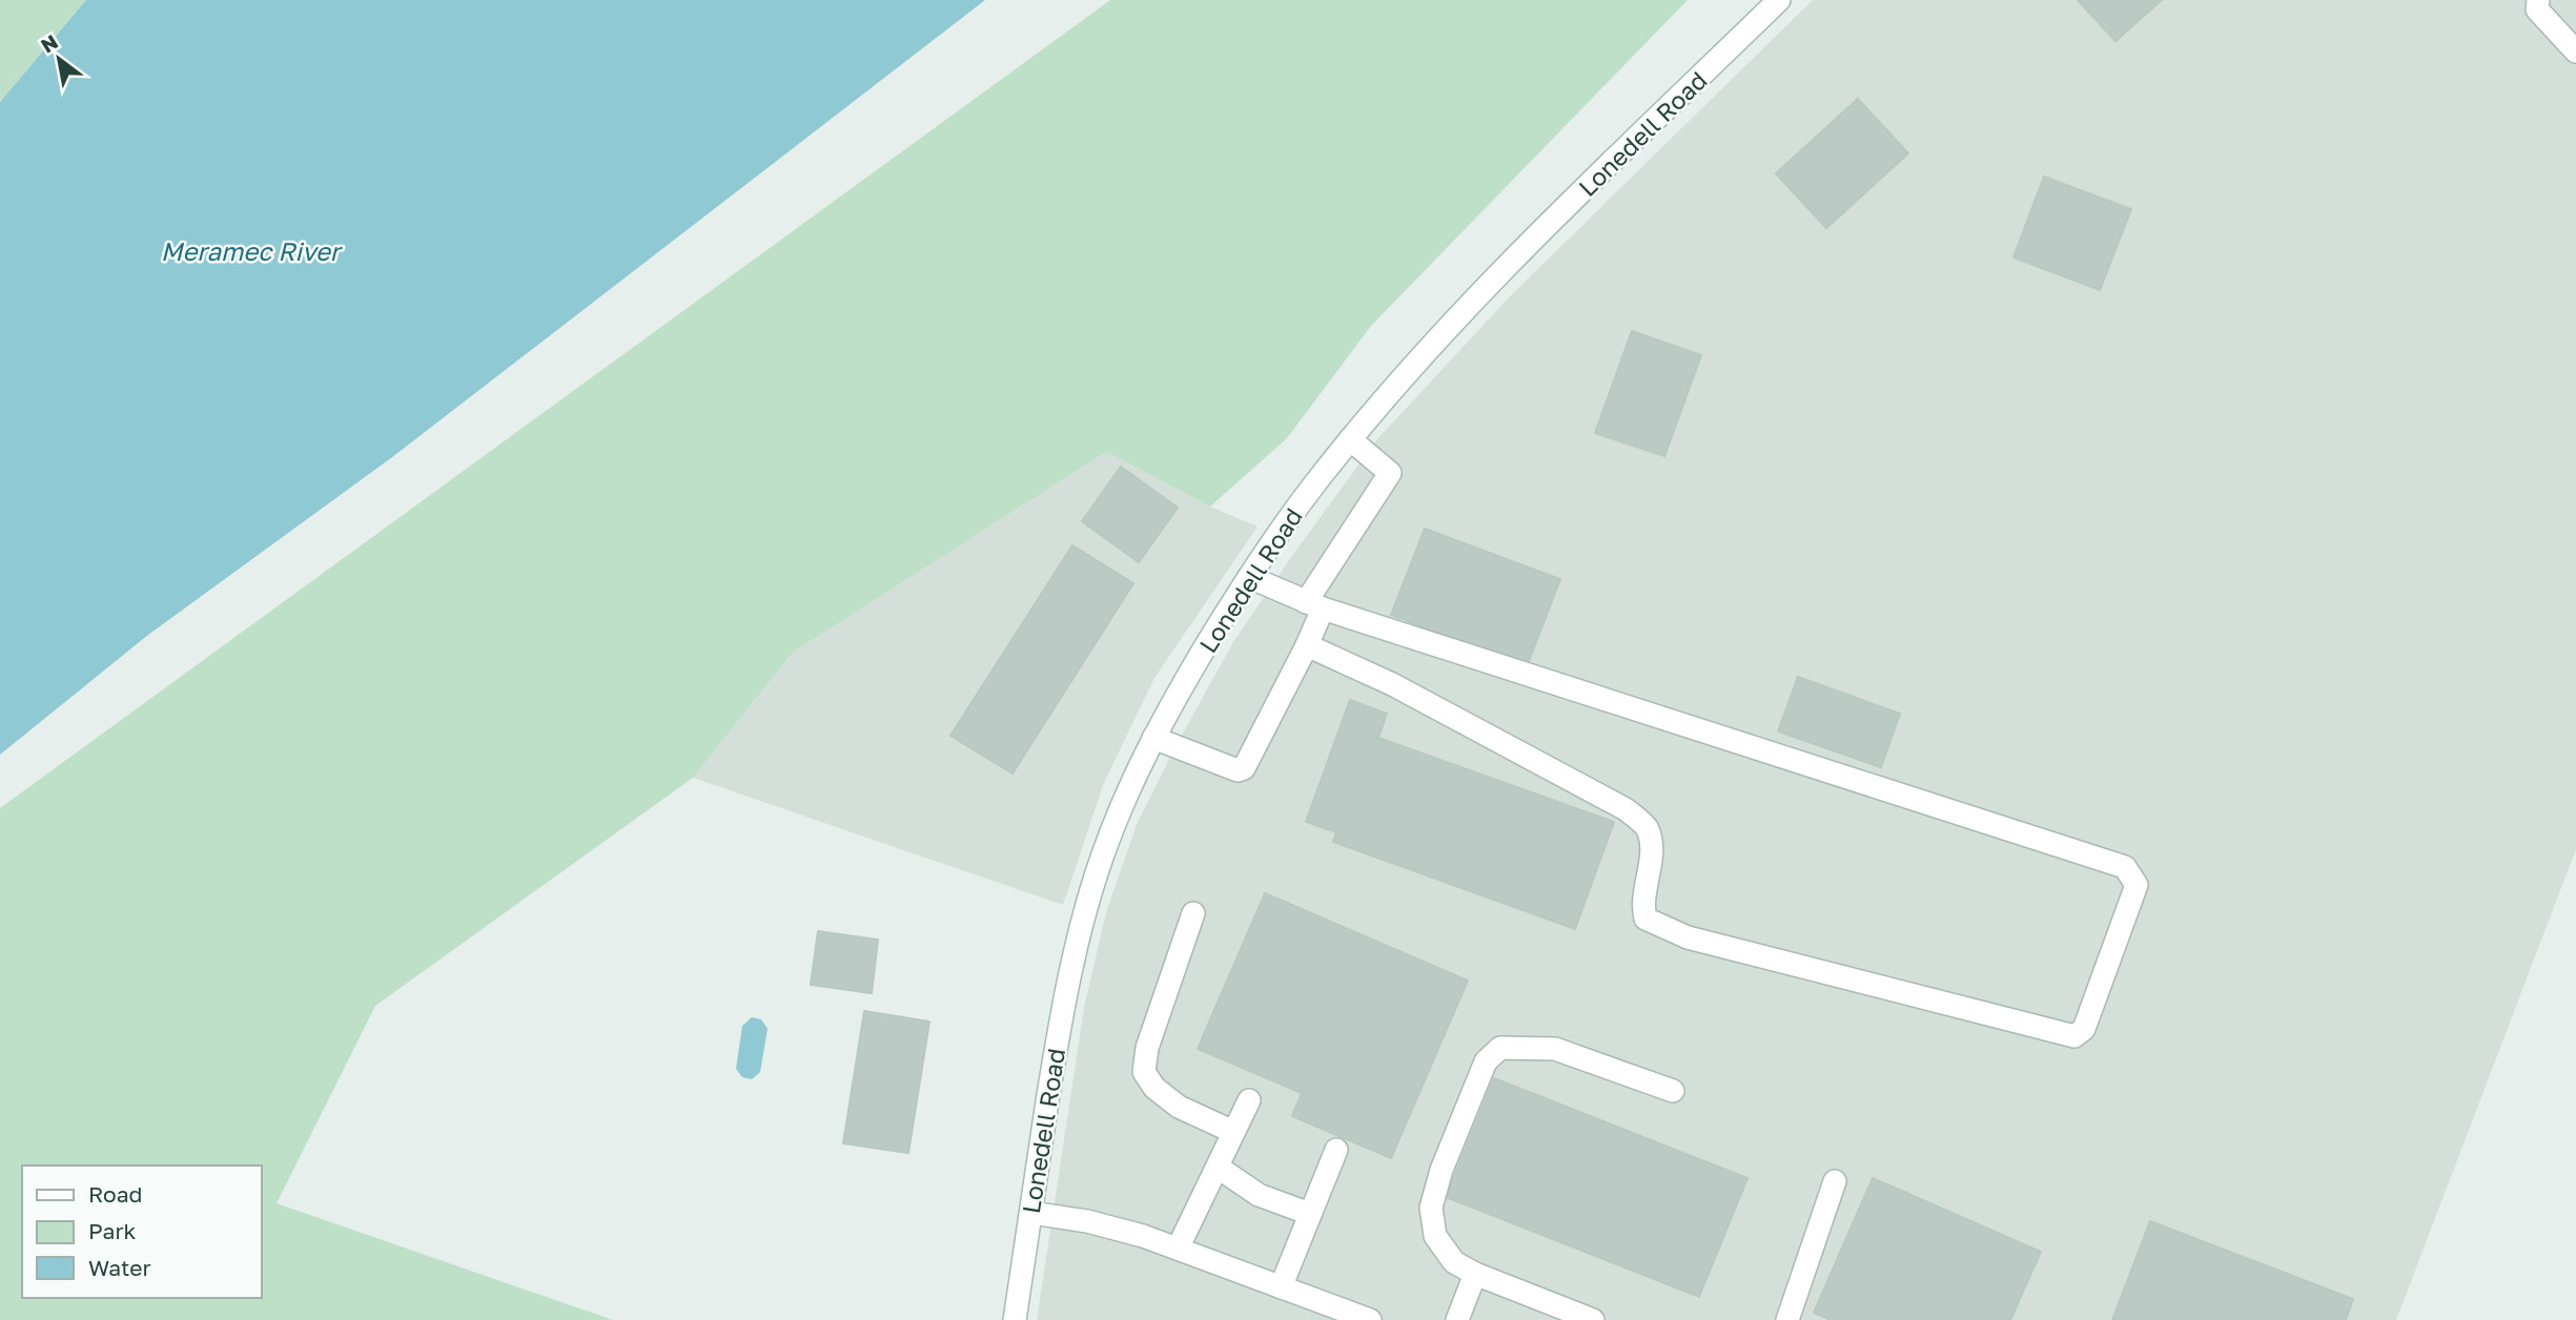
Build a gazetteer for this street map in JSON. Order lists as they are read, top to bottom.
{
  "streets": {
    "street": ["Lonedell Road"]
  },
  "water": ["Meramec River"],
  "legend": ["Road", "Park", "Water"],
  "north": "top left"
}
